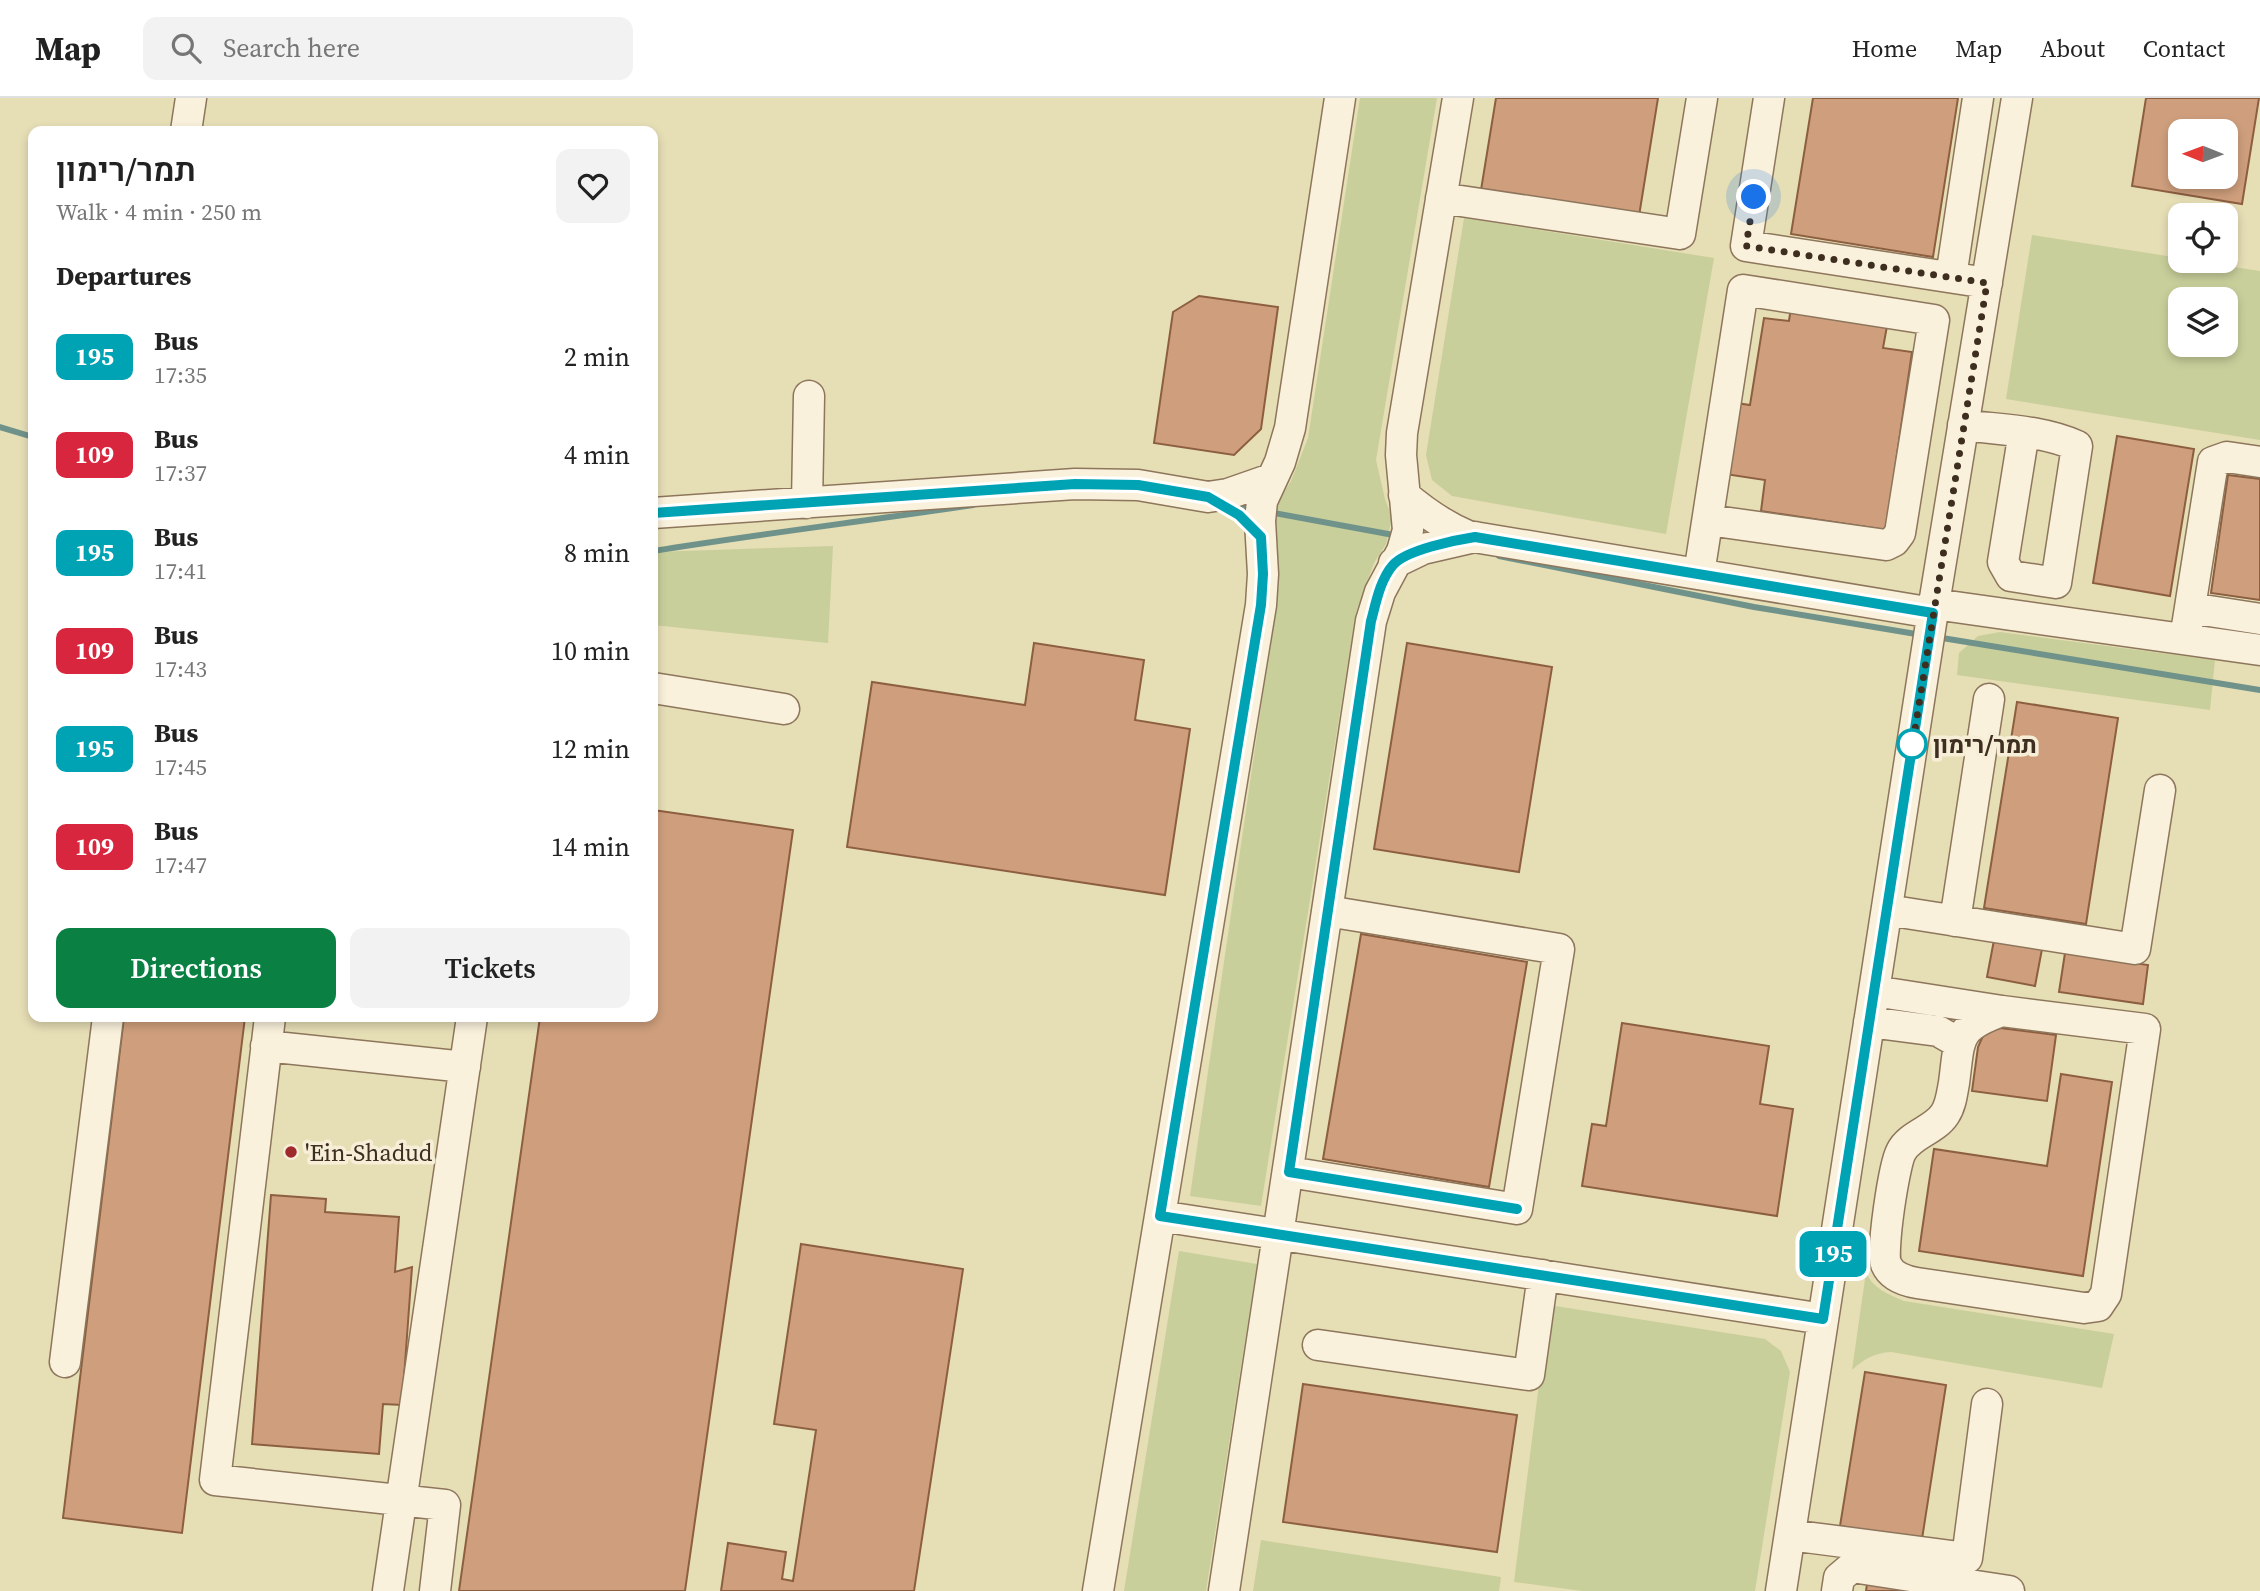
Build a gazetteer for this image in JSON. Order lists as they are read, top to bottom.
{
  "places": ["תמר/רימון", "'Ein-Shadud"],
  "lines": ["bus line 195"],
  "north": "left",
  "page": {
    "header": "Map",
    "search": "Search here",
    "nav": [
      "Home",
      "Map",
      "About",
      "Contact"
    ],
    "on_map": "195",
    "heading": [
      ["תמר/רימון", "Walk · 4 min · 250 m"],
      "Departures"
    ],
    "list": [
      {
        "mark": "195",
        "name": "Bus",
        "note": "17:35",
        "value": "2 min"
      },
      {
        "mark": "109",
        "name": "Bus",
        "note": "17:37",
        "value": "4 min"
      },
      {
        "mark": "195",
        "name": "Bus",
        "note": "17:41",
        "value": "8 min"
      },
      {
        "mark": "109",
        "name": "Bus",
        "note": "17:43",
        "value": "10 min"
      },
      {
        "mark": "195",
        "name": "Bus",
        "note": "17:45",
        "value": "12 min"
      },
      {
        "mark": "109",
        "name": "Bus",
        "note": "17:47",
        "value": "14 min"
      }
    ],
    "buttons": ["Directions", "Tickets"]
  }
}
